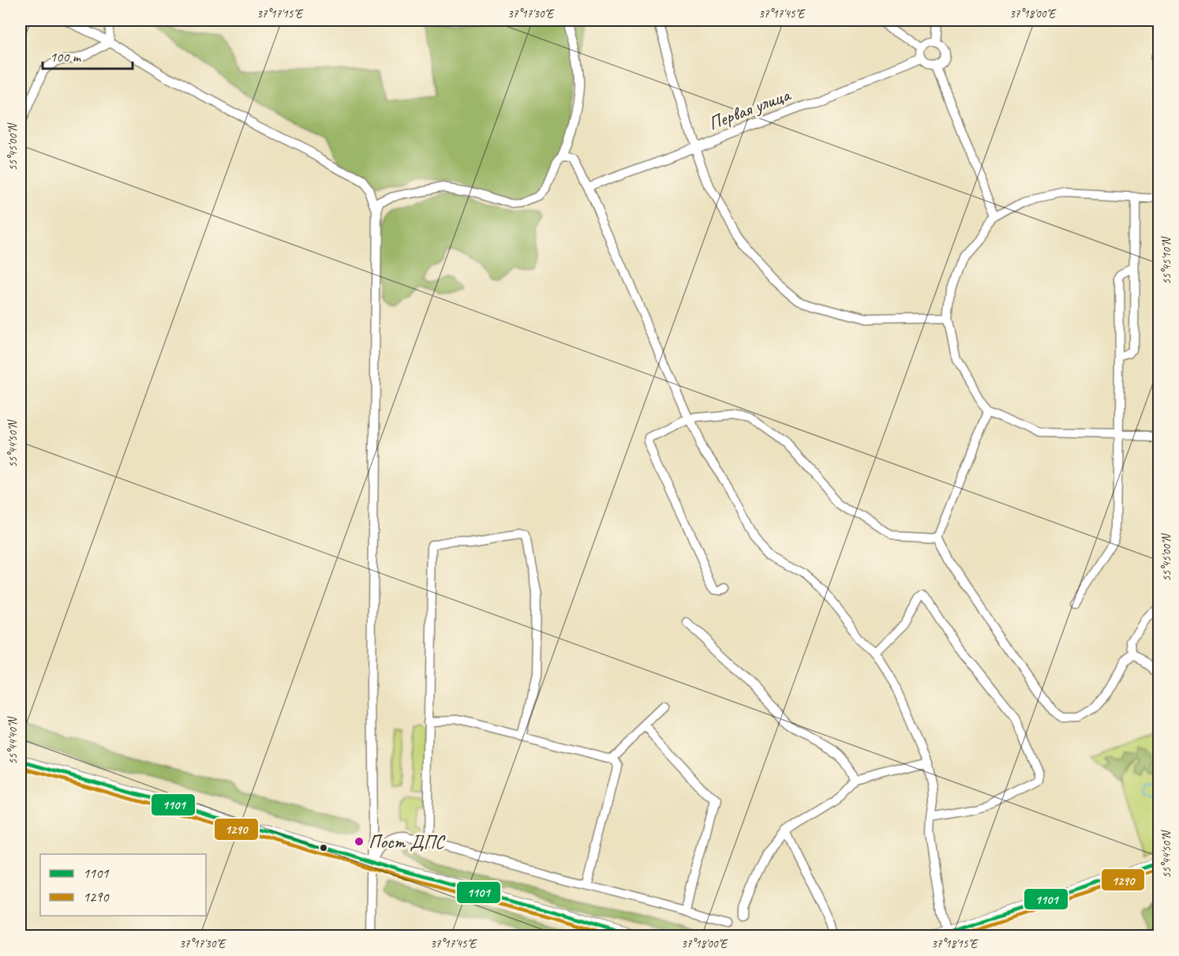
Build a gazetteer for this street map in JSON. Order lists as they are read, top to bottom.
{
  "streets": {
    "street": ["Первая улица"]
  },
  "places": ["Пост ДПС"],
  "lines": ["transit line 1101", "transit line 1290"],
  "legend": ["1101", "1290"],
  "scale_bar": "100 m",
  "coordinates": [
    "37°17'15\"E",
    "37°17'30\"E",
    "37°17'45\"E",
    "37°18'00\"E",
    "55°45'00\"N",
    "55°45'10\"N",
    "55°44'50\"N",
    "55°44'40\"N",
    "37°18'15\"E"
  ]
}
